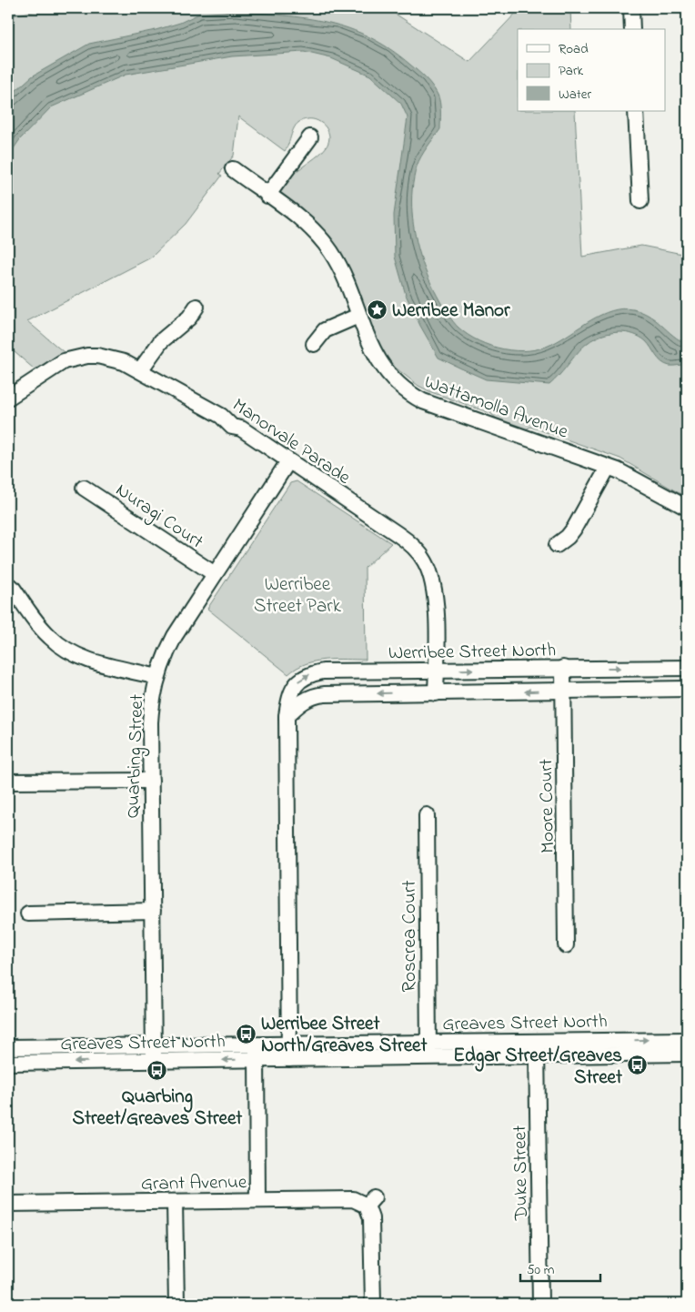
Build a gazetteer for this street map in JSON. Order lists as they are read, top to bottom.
{
  "streets": {
    "street": [
      "Wattamolla Avenue",
      "Manorvale Parade",
      "Nuragi Court",
      "Werribee Street North",
      "Quarbing Street",
      "Moore Court",
      "Roscrea Court",
      "Greaves Street North",
      "Duke Street",
      "Grant Avenue"
    ]
  },
  "crossings": [
    ["Manorvale Parade", "Werribee Street North"],
    ["Manorvale Parade", "Quarbing Street"],
    ["Nuragi Court", "Quarbing Street"],
    ["Werribee Street North", "Moore Court"],
    ["Werribee Street North", "Greaves Street North"],
    ["Quarbing Street", "Greaves Street North"],
    ["Roscrea Court", "Greaves Street North"],
    ["Greaves Street North", "Duke Street"]
  ],
  "parks": ["Werribee Street Park"],
  "places": {
    "place": ["Werribee Manor"],
    "bus stop": ["Werribee Street North/Greaves Street", "Edgar Street/Greaves Street", "Quarbing Street/Greaves Street"]
  },
  "legend": ["Road", "Park", "Water"],
  "scale_bar": "50 m"
}
